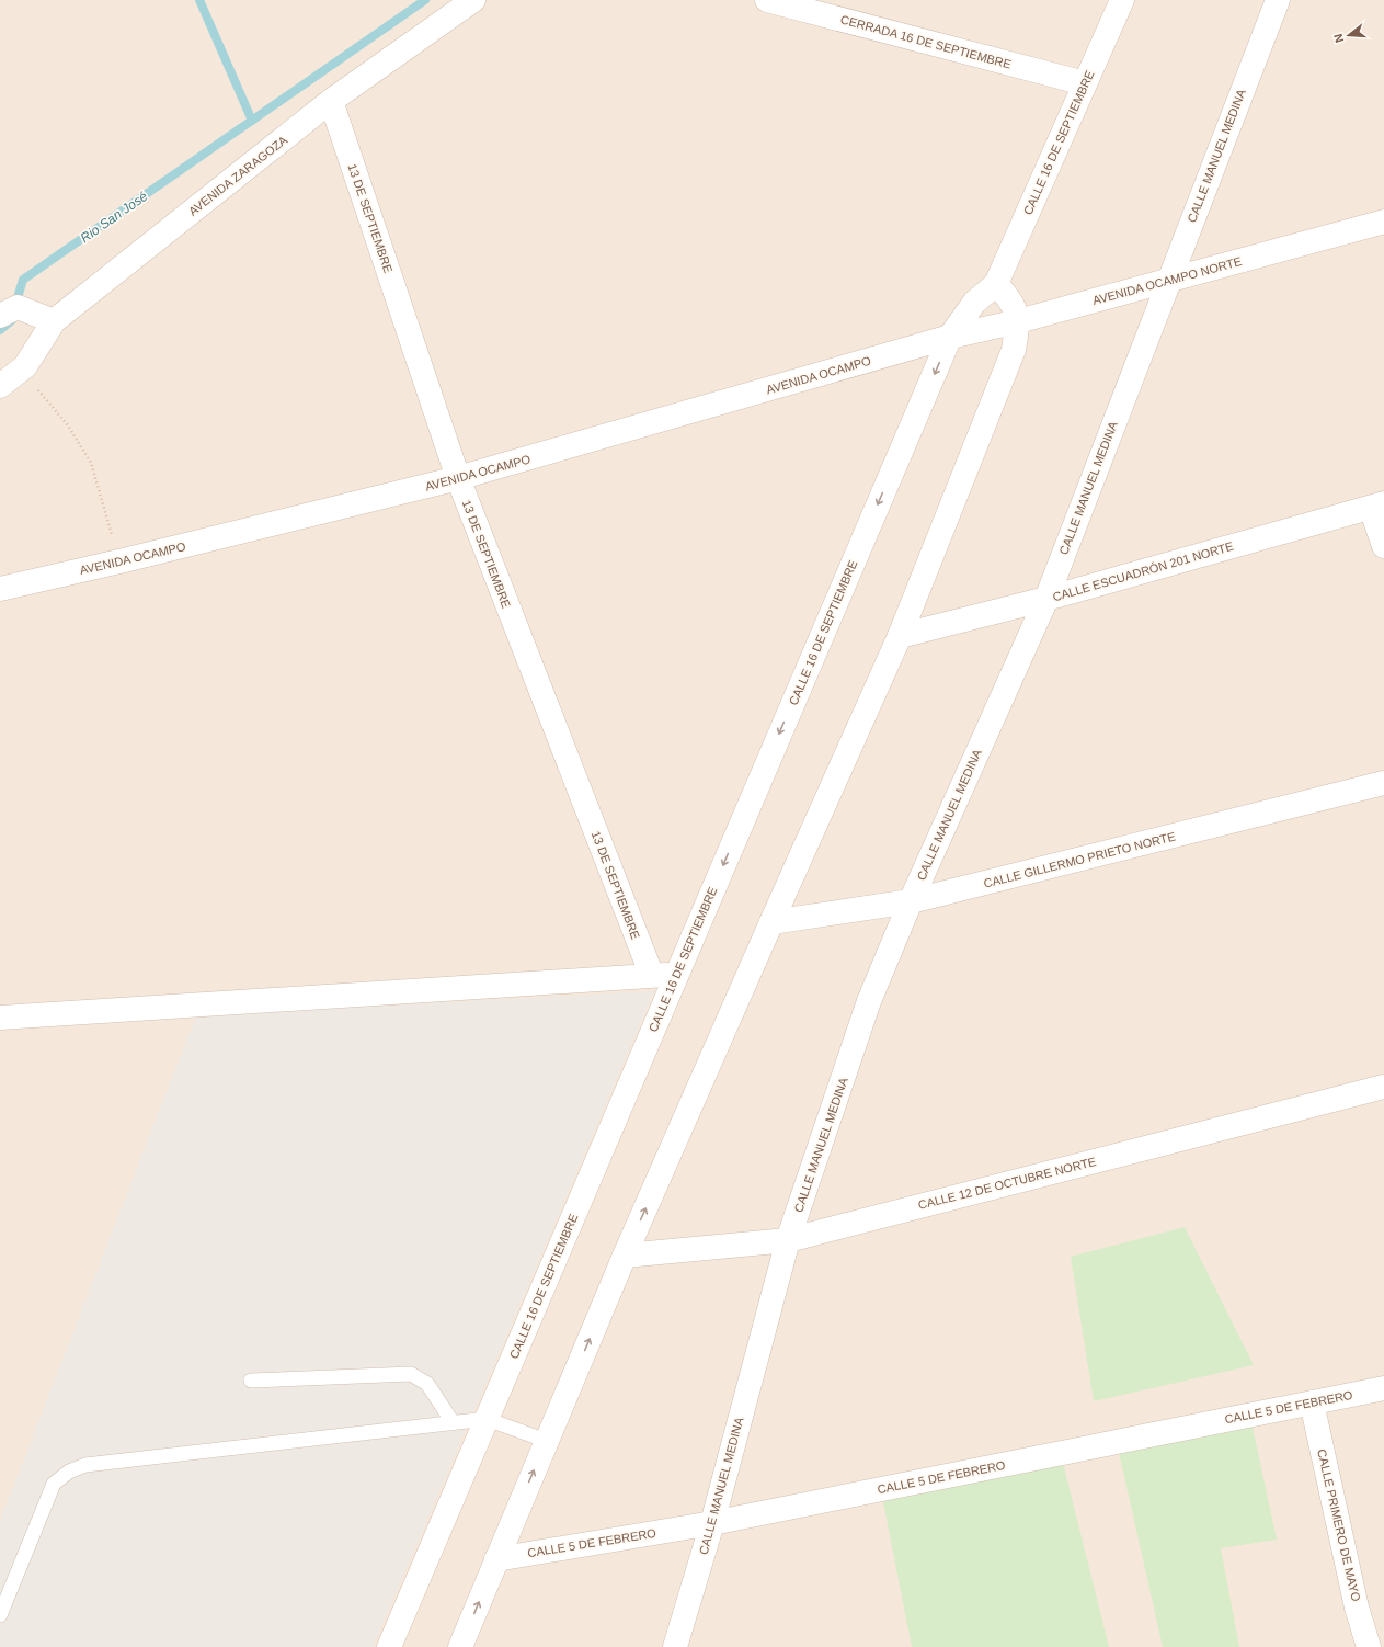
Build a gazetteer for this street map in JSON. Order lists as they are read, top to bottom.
{
  "streets": {
    "street": [
      "CERRADA 16 DE SEPTIEMBRE",
      "CALLE 16 DE SEPTIEMBRE",
      "CALLE MANUEL MEDINA",
      "AVENIDA ZARAGOZA",
      "13 DE SEPTIEMBRE",
      "AVENIDA OCAMPO NORTE",
      "AVENIDA OCAMPO",
      "CALLE ESCUADRÓN 201 NORTE",
      "CALLE GILLERMO PRIETO NORTE",
      "CALLE 12 DE OCTUBRE NORTE",
      "CALLE 5 DE FEBRERO",
      "CALLE PRIMERO DE MAYO"
    ]
  },
  "crossings": [
    ["CERRADA 16 DE SEPTIEMBRE", "CALLE 16 DE SEPTIEMBRE"],
    ["CALLE 16 DE SEPTIEMBRE", "AVENIDA OCAMPO NORTE"],
    ["CALLE 16 DE SEPTIEMBRE", "AVENIDA OCAMPO"],
    ["CALLE MANUEL MEDINA", "AVENIDA OCAMPO NORTE"],
    ["CALLE MANUEL MEDINA", "CALLE ESCUADRÓN 201 NORTE"],
    ["CALLE MANUEL MEDINA", "CALLE GILLERMO PRIETO NORTE"],
    ["CALLE MANUEL MEDINA", "CALLE 12 DE OCTUBRE NORTE"],
    ["CALLE MANUEL MEDINA", "CALLE 5 DE FEBRERO"],
    ["AVENIDA ZARAGOZA", "13 DE SEPTIEMBRE"],
    ["13 DE SEPTIEMBRE", "AVENIDA OCAMPO"],
    ["AVENIDA OCAMPO NORTE", "AVENIDA OCAMPO"],
    ["CALLE 5 DE FEBRERO", "CALLE PRIMERO DE MAYO"]
  ],
  "water": ["Rio San José"],
  "north": "left"
}
